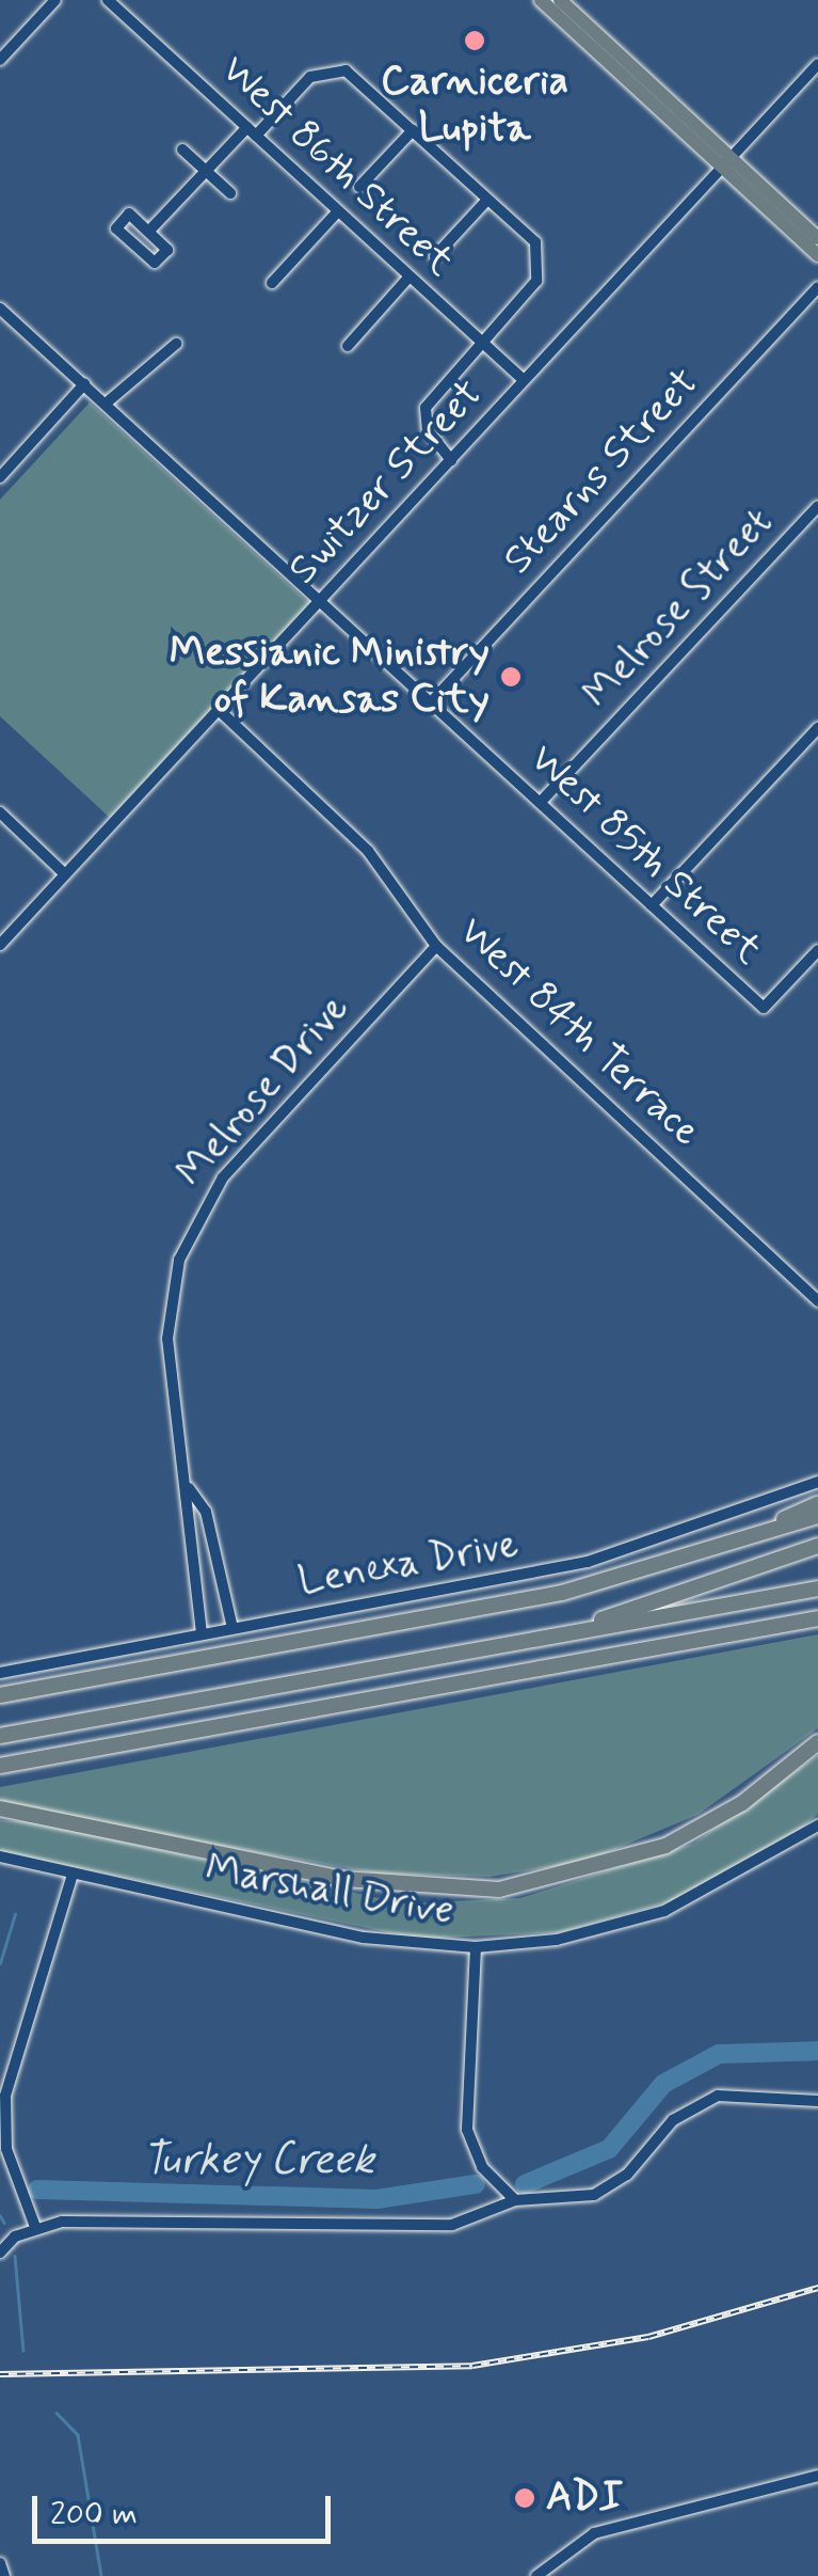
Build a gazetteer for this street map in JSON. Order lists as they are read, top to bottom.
{
  "streets": {
    "street": [
      "West 86th Street",
      "Stearns Street",
      "Switzer Street",
      "Melrose Street",
      "West 85th Street",
      "West 84th Terrace",
      "Melrose Drive",
      "Lenexa Drive",
      "Marshall Drive"
    ]
  },
  "crossings": [
    ["West 86th Street", "Switzer Street"],
    ["Stearns Street", "West 85th Street"],
    ["Switzer Street", "West 85th Street"],
    ["Switzer Street", "West 84th Terrace"],
    ["Melrose Street", "West 85th Street"],
    ["West 84th Terrace", "Melrose Drive"],
    ["Melrose Drive", "Lenexa Drive"]
  ],
  "water": ["Turkey Creek"],
  "places": ["Carniceria Lupita", "Messianic Ministry of Kansas City", "ADI"],
  "scale_bar": "200 m"
}
